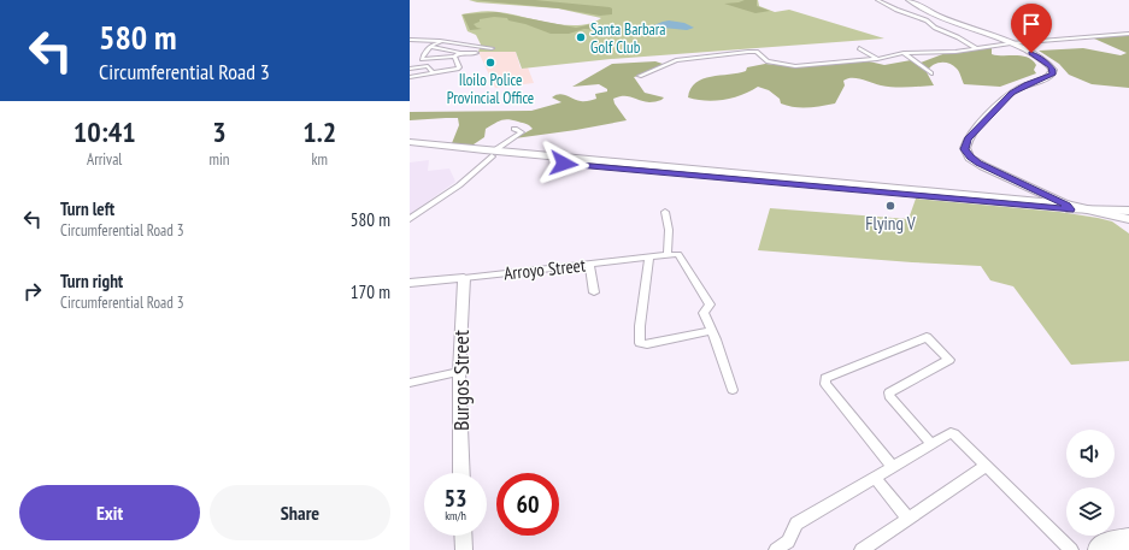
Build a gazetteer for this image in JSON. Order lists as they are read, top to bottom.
{
  "streets": {
    "street": ["Arroyo Street", "Burgos Street"]
  },
  "crossings": [
    ["Arroyo Street", "Burgos Street"]
  ],
  "places": ["Santa Barbara Golf Club", "Iloilo Police Provincial Office", "Flying V"],
  "page": {
    "turn": ["580 m", "Circumferential Road 3"],
    "eta": [
      "10:41",
      "Arrival",
      "3",
      "min",
      "1.2",
      "km"
    ],
    "list": [
      {
        "name": "Turn left",
        "note": "Circumferential Road 3",
        "value": "580 m"
      },
      {
        "name": "Turn right",
        "note": "Circumferential Road 3",
        "value": "170 m"
      }
    ],
    "speed": "53 km/h",
    "limit": "60",
    "buttons": ["Exit", "Share"]
  }
}
